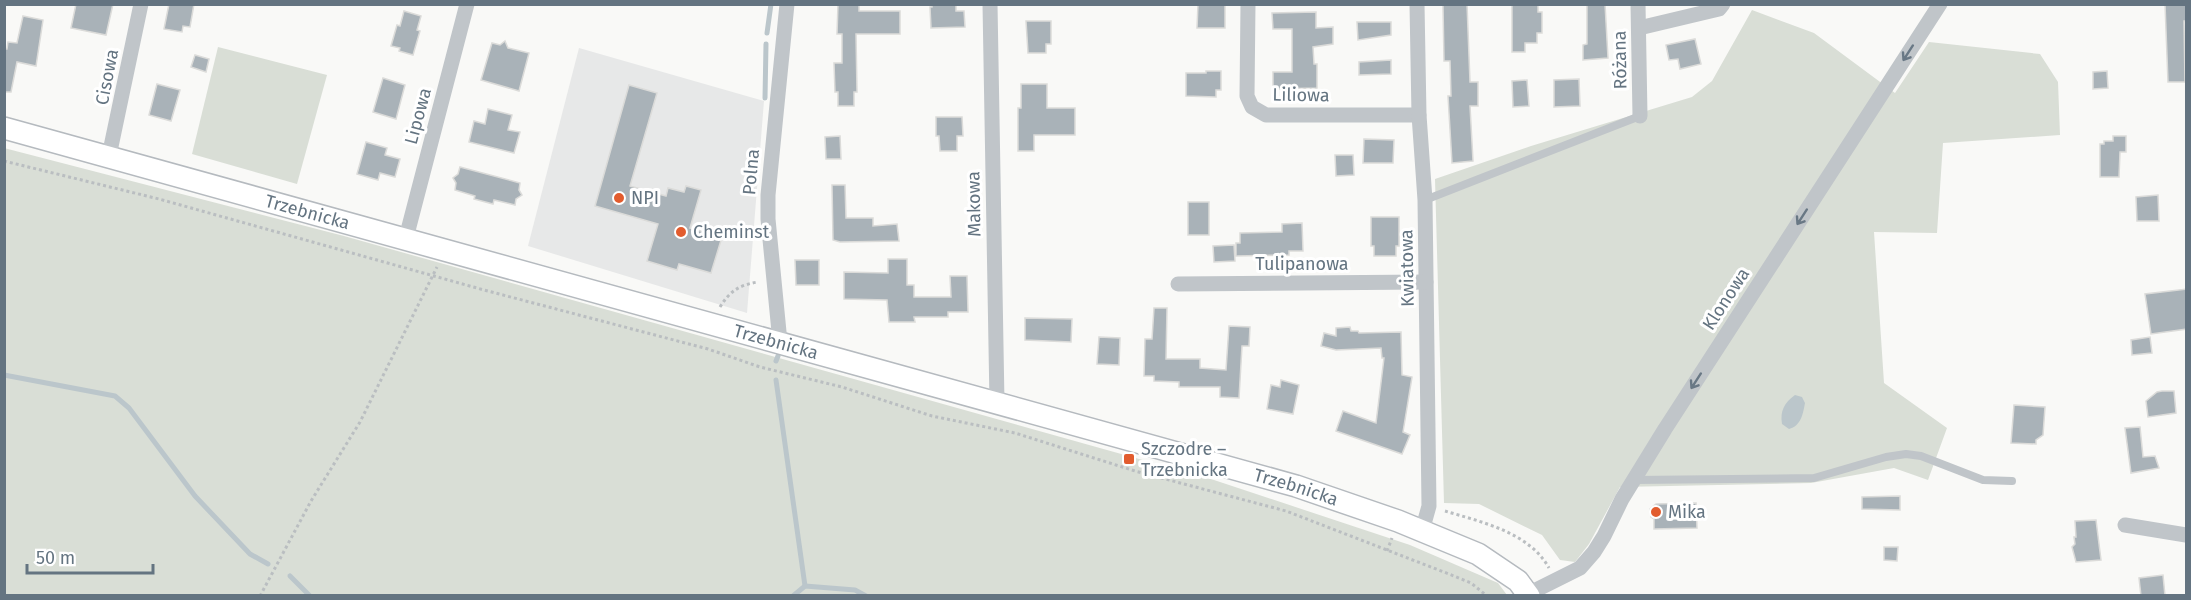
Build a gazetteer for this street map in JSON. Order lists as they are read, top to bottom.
{
  "streets": {
    "street": [
      "Różana",
      "Cisowa",
      "Liliowa",
      "Lipowa",
      "Polna",
      "Makowa",
      "Trzebnicka",
      "Tulipanowa",
      "Kwiatowa",
      "Klonowa"
    ]
  },
  "crossings": [
    ["Cisowa", "Trzebnicka"],
    ["Liliowa", "Kwiatowa"],
    ["Lipowa", "Trzebnicka"],
    ["Polna", "Trzebnicka"],
    ["Makowa", "Trzebnicka"],
    ["Trzebnicka", "Kwiatowa"],
    ["Trzebnicka", "Klonowa"],
    ["Tulipanowa", "Kwiatowa"]
  ],
  "one_way": ["Klonowa"],
  "places": {
    "other": ["NPI", "Cheminst", "Mika"],
    "transit": ["Szczodre – Trzebnicka"]
  },
  "scale_bar": "50 m"
}
